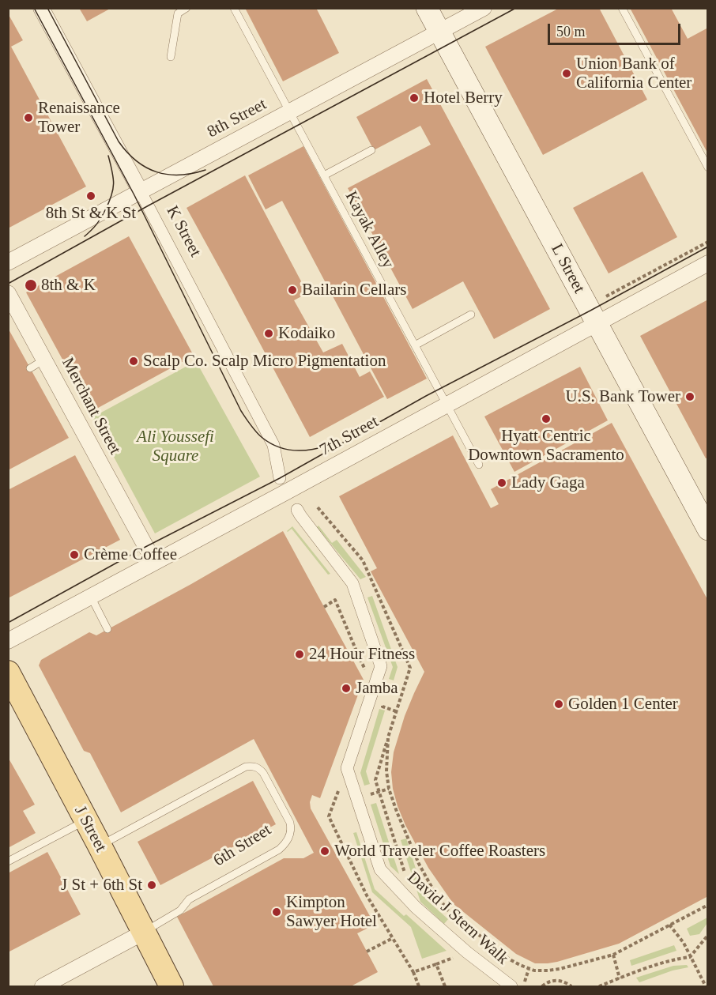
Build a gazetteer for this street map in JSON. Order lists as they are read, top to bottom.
{
  "streets": {
    "main road": ["L Street", "J Street"],
    "street": [
      "8th Street",
      "K Street",
      "Merchant Street",
      "7th Street",
      "6th Street",
      "David J Stern Walk"
    ],
    "lane": ["Kayak Alley"]
  },
  "crossings": [
    ["8th Street", "Kayak Alley"],
    ["8th Street", "K Street"],
    ["8th Street", "L Street"],
    ["Kayak Alley", "7th Street"],
    ["L Street", "7th Street"],
    ["Merchant Street", "7th Street"],
    ["J Street", "6th Street"]
  ],
  "parks": ["Ali Youssefi Square"],
  "places": [
    "Union Bank of California Center",
    "Hotel Berry",
    "Renaissance Tower",
    "8th St & K St",
    "8th & K",
    "Bailarin Cellars",
    "Kodaiko",
    "Scalp Co. Scalp Micro Pigmentation",
    "U.S. Bank Tower",
    "Hyatt Centric Downtown Sacramento",
    "Lady Gaga",
    "Crème Coffee",
    "24 Hour Fitness",
    "Jamba",
    "Golden 1 Center",
    "World Traveler Coffee Roasters",
    "J St + 6th St",
    "Kimpton Sawyer Hotel"
  ],
  "scale_bar": "50 m"
}
